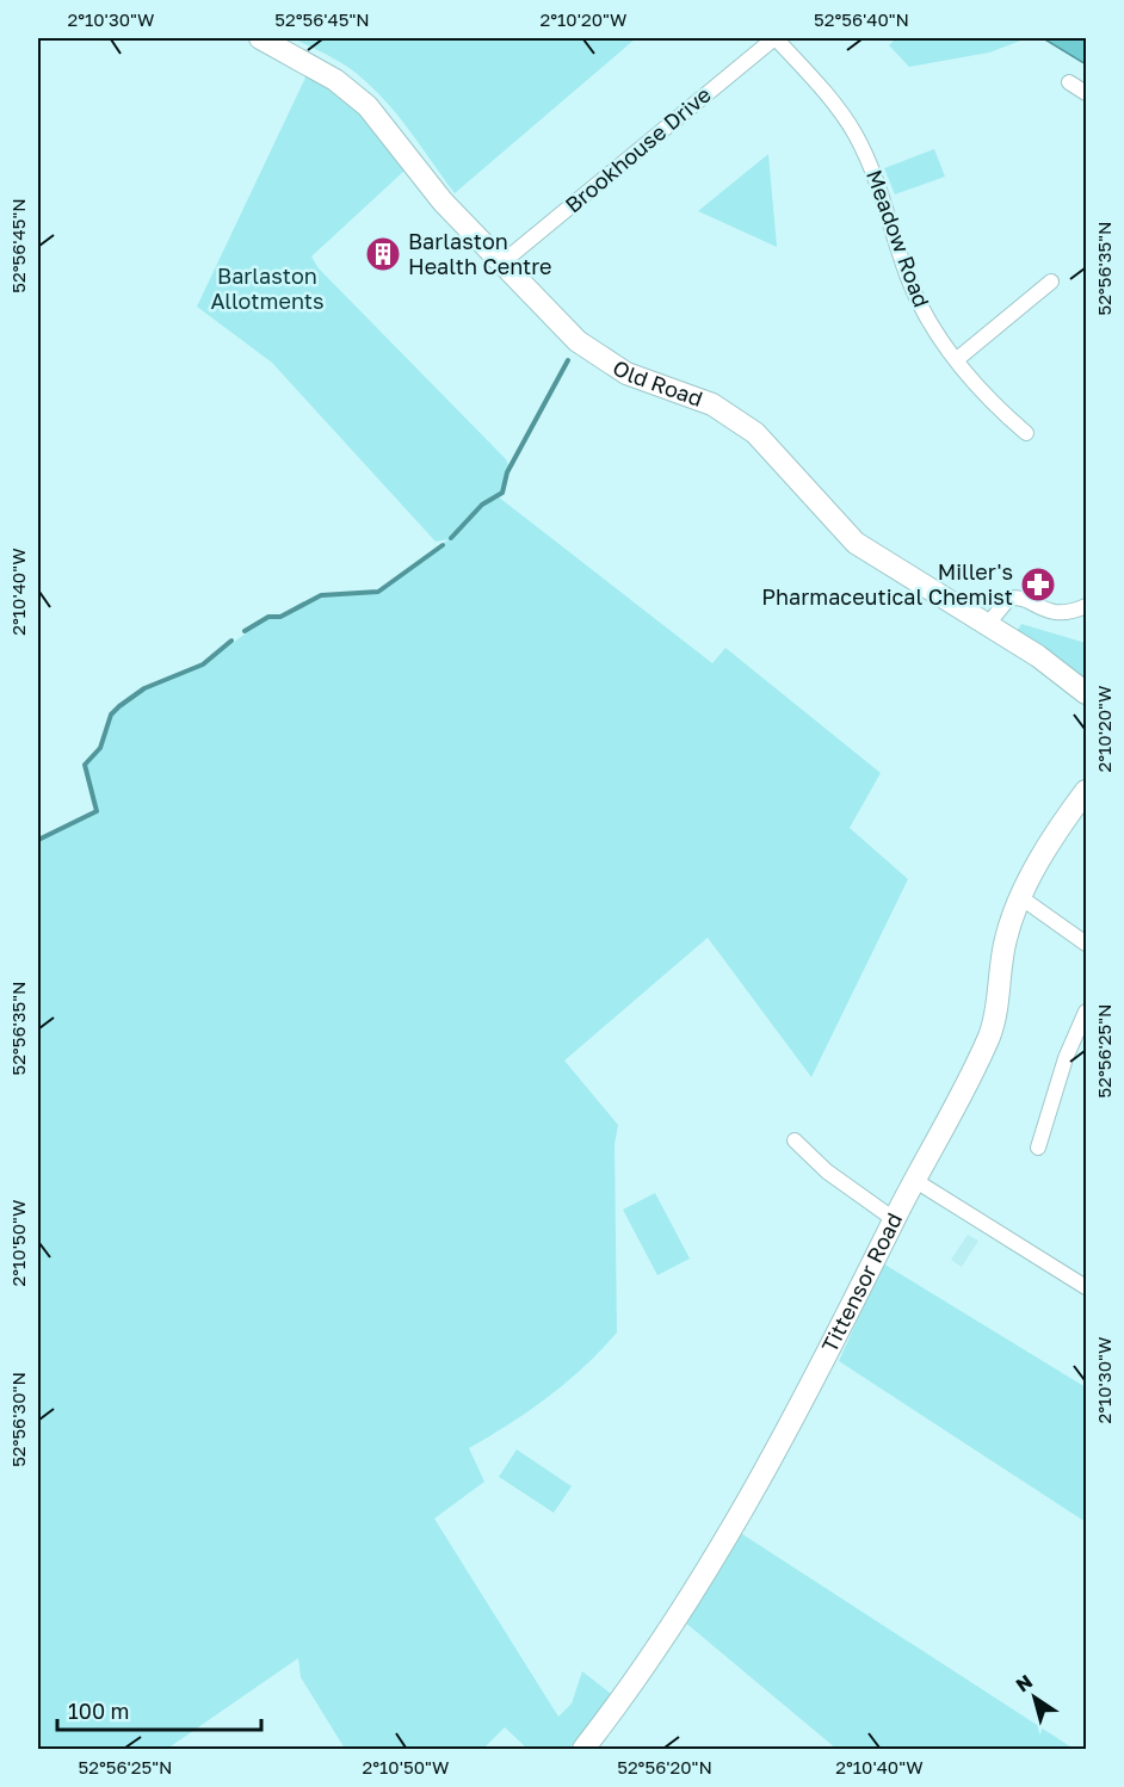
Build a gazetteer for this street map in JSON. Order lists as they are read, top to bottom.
{
  "streets": {
    "street": [
      "Brookhouse Drive",
      "Meadow Road",
      "Old Road",
      "Tittensor Road"
    ]
  },
  "crossings": [
    ["Brookhouse Drive", "Meadow Road"],
    ["Brookhouse Drive", "Old Road"]
  ],
  "parks": ["Barlaston Allotments"],
  "places": {
    "building": ["Barlaston Health Centre"],
    "pharmacy": ["Miller's Pharmaceutical Chemist"]
  },
  "scale_bar": "100 m",
  "north": "top left",
  "coordinates": [
    "2°10'30\"W",
    "52°56'45\"N",
    "2°10'20\"W",
    "52°56'40\"N",
    "52°56'35\"N",
    "2°10'40\"W",
    "52°56'25\"N",
    "2°10'50\"W",
    "52°56'30\"N",
    "52°56'20\"N"
  ]
}
